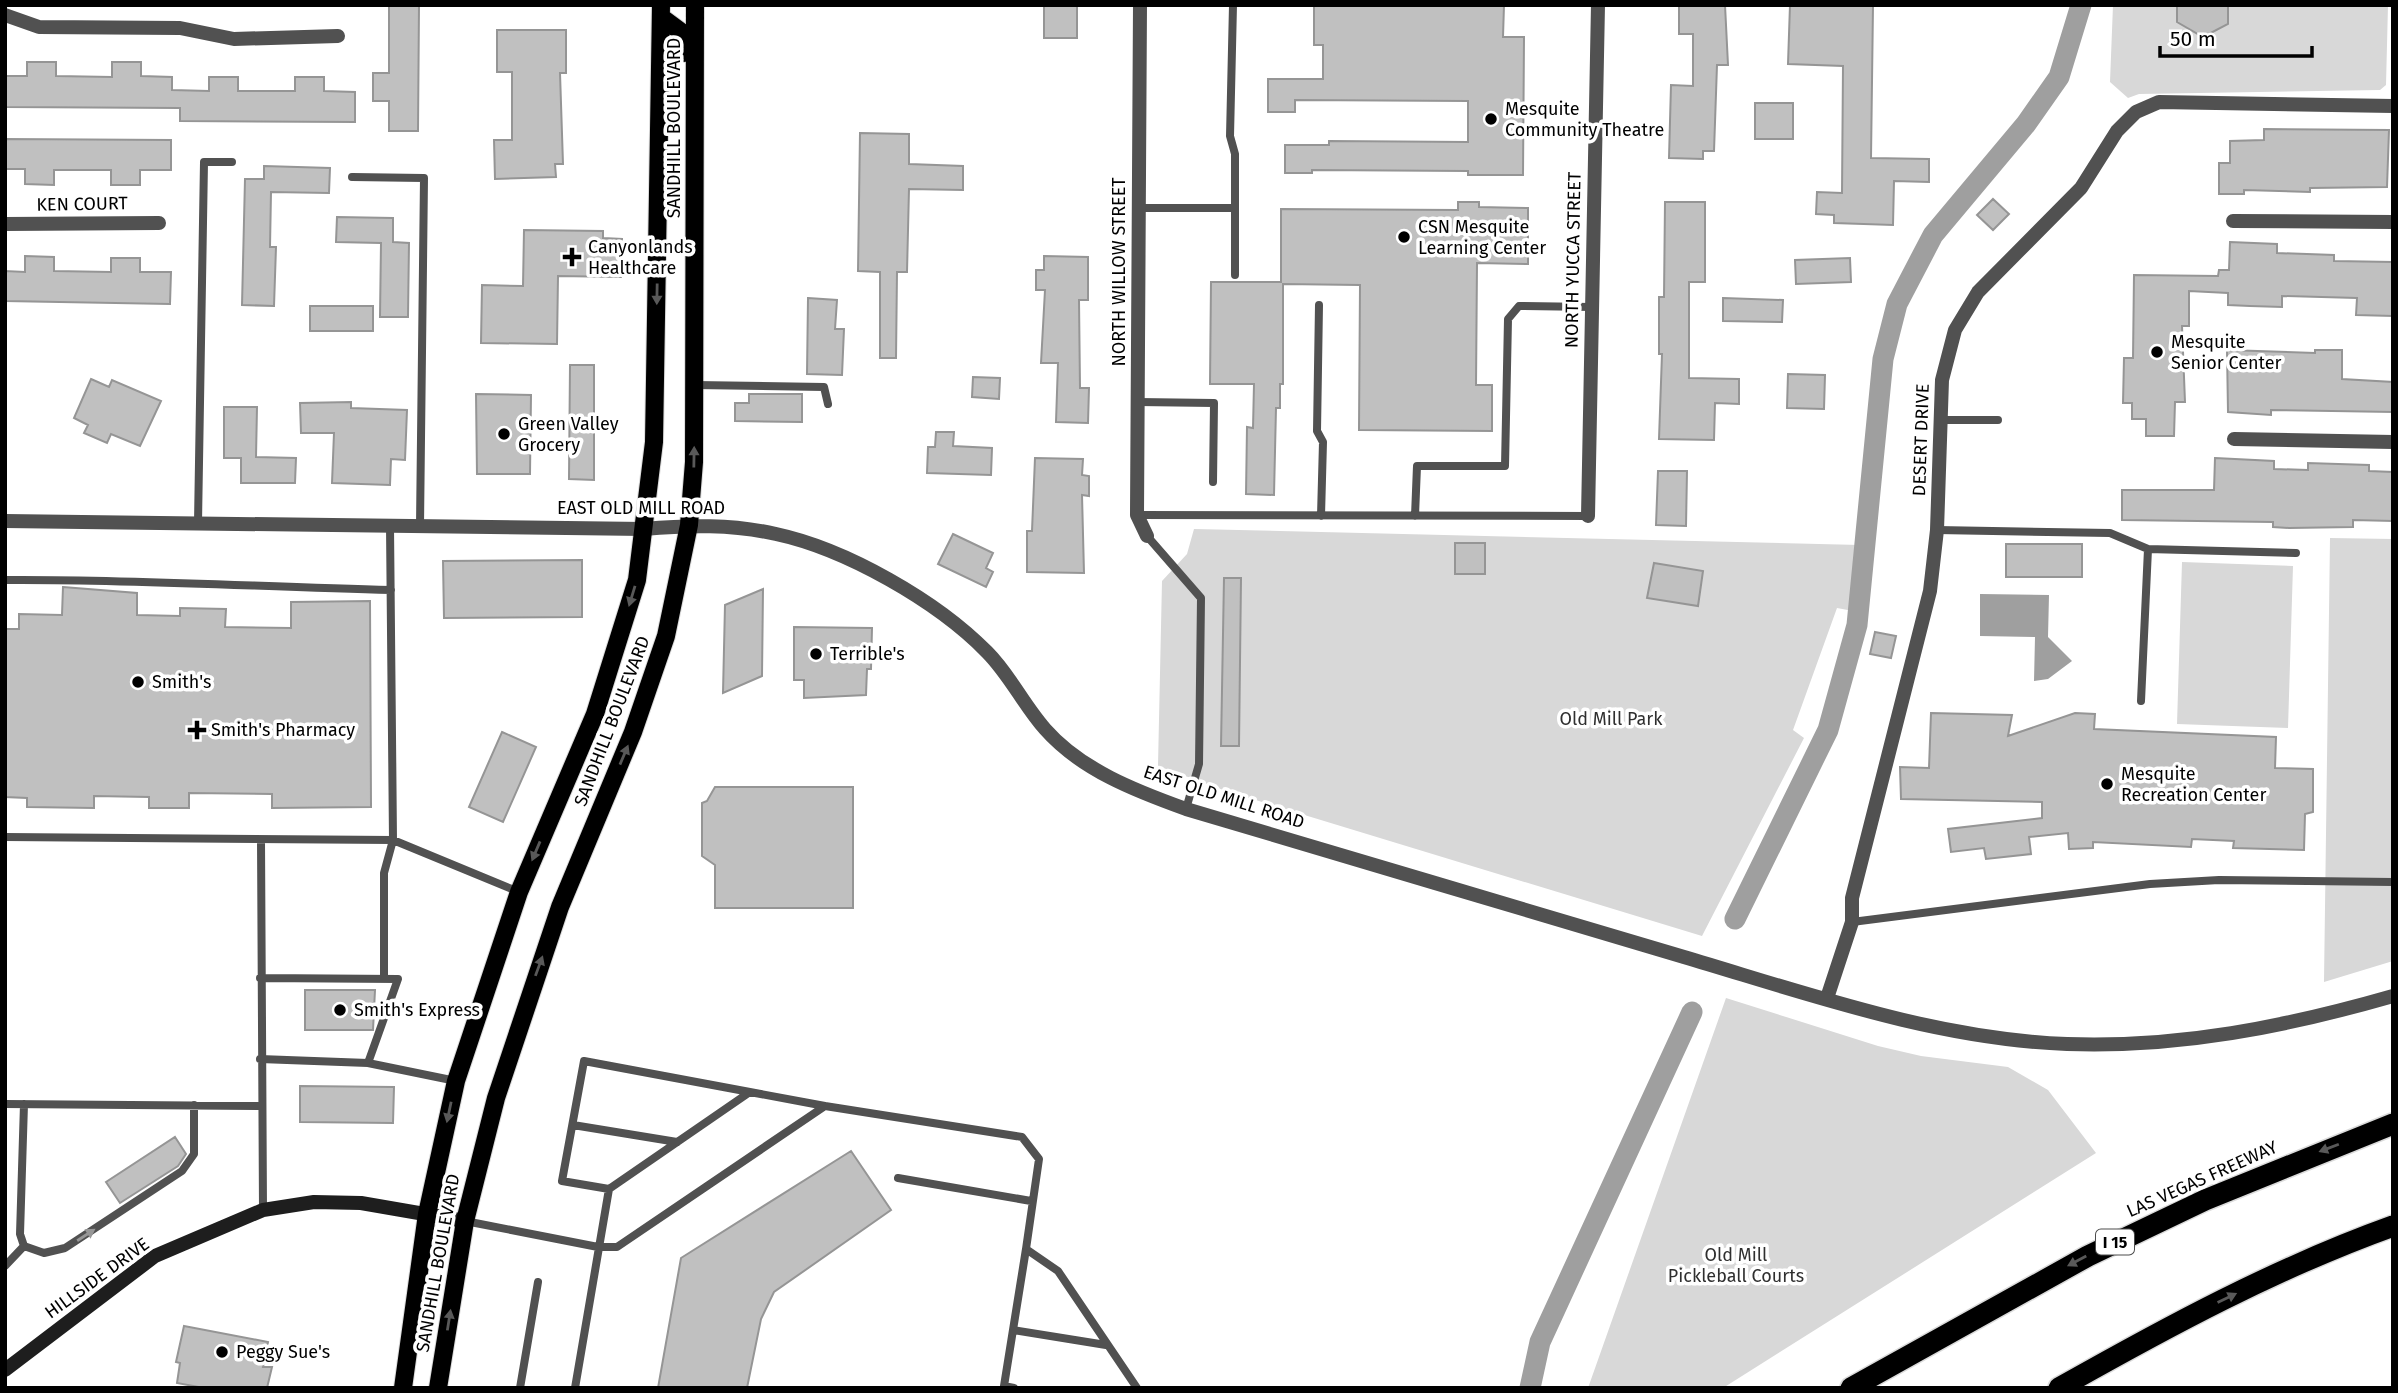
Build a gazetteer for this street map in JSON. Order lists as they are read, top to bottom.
{
  "streets": {
    "highway": ["LAS VEGAS FREEWAY", "I 15"],
    "main road": ["SANDHILL BOULEVARD", "HILLSIDE DRIVE"],
    "street": [
      "KEN COURT",
      "NORTH YUCCA STREET",
      "NORTH WILLOW STREET",
      "DESERT DRIVE",
      "EAST OLD MILL ROAD"
    ]
  },
  "crossings": [
    ["SANDHILL BOULEVARD", "EAST OLD MILL ROAD"],
    ["SANDHILL BOULEVARD", "HILLSIDE DRIVE"],
    ["DESERT DRIVE", "EAST OLD MILL ROAD"]
  ],
  "parks": ["Old Mill Park", "Old Mill Pickleball Courts"],
  "places": {
    "other": [
      "Mesquite Community Theatre",
      "CSN Mesquite Learning Center",
      "Mesquite Senior Center",
      "Green Valley Grocery",
      "Terrible's",
      "Smith's",
      "Mesquite Recreation Center",
      "Smith's Express",
      "Peggy Sue's"
    ],
    "health": ["Canyonlands Healthcare", "Smith's Pharmacy"]
  },
  "scale_bar": "50 m"
}
